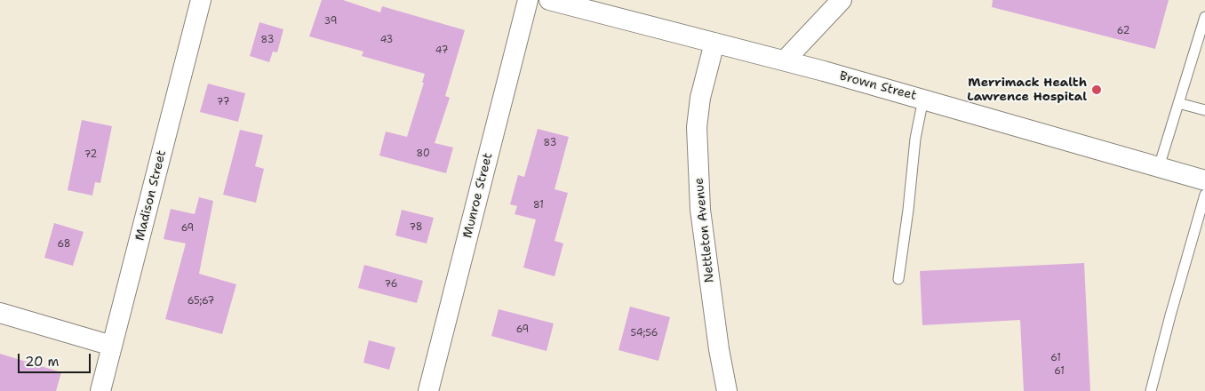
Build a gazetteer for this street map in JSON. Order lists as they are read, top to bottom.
{
  "streets": {
    "street": [
      "Brown Street",
      "Madison Street",
      "Munroe Street",
      "Nettleton Avenue"
    ]
  },
  "crossings": [
    ["Brown Street", "Nettleton Avenue"]
  ],
  "places": ["Merrimack Health Lawrence Hospital"],
  "house_numbers": [
    "39",
    "62",
    "83",
    "43",
    "47",
    "77",
    "83",
    "80",
    "72",
    "81",
    "78",
    "69",
    "68",
    "76",
    "65;67",
    "69",
    "54;56",
    "61",
    "61"
  ],
  "scale_bar": "20 m"
}
